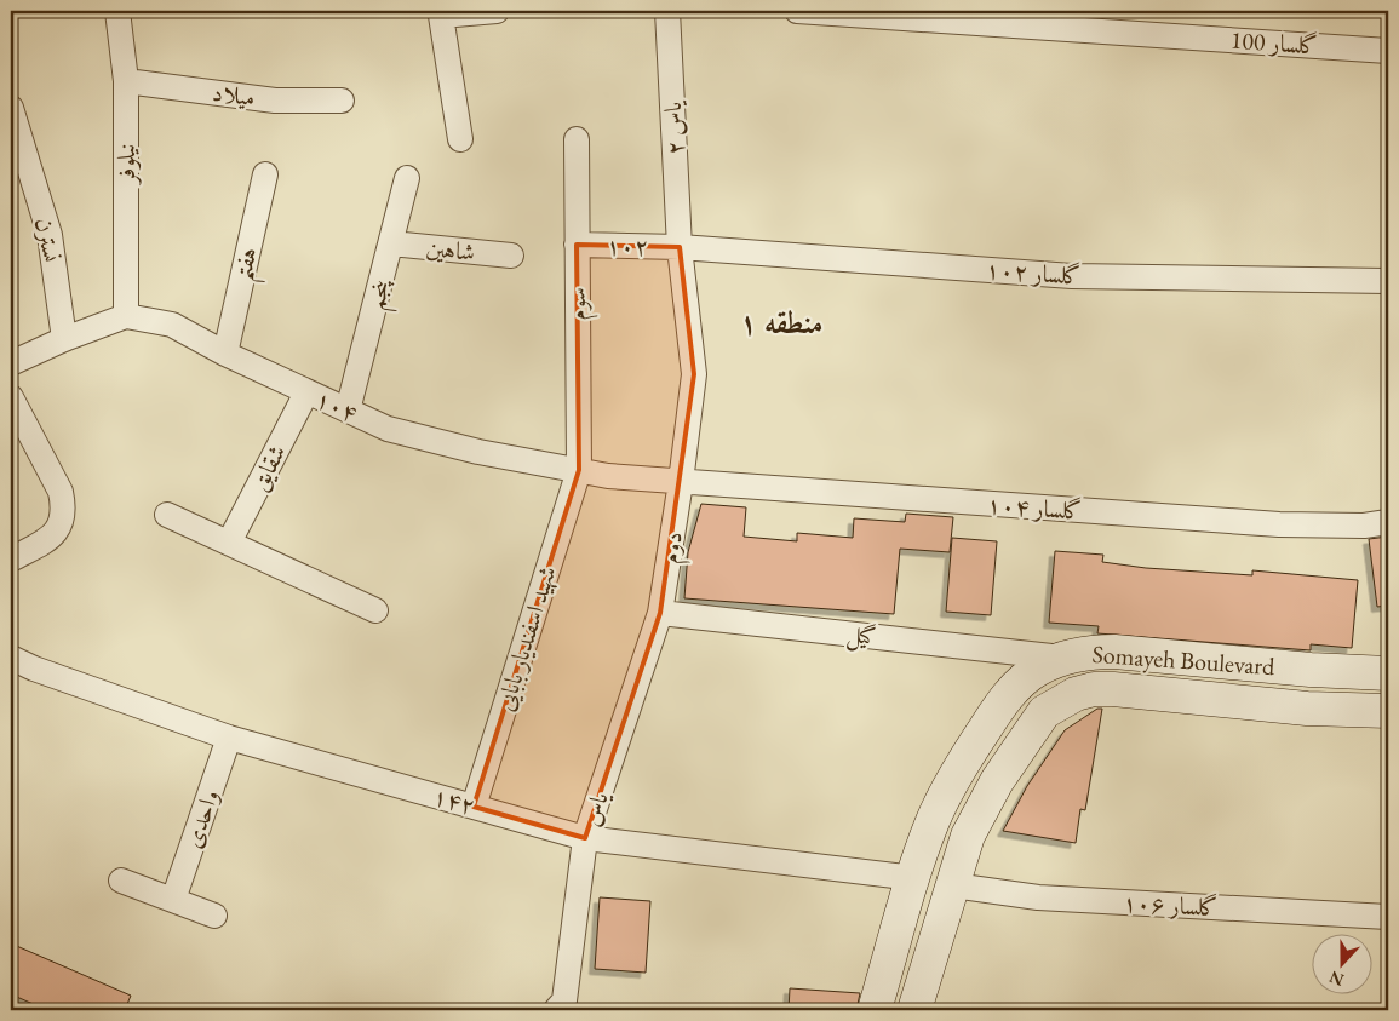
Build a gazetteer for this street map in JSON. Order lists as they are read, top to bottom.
{
  "streets": {
    "main road": ["Somayeh Boulevard"],
    "street": [
      "گلسار 100",
      "میلاد",
      "یاس ۲",
      "نیلوفر",
      "نسترن",
      "۱۰۲",
      "شاهین",
      "هفتم",
      "گلسار ۱۰۲",
      "پنجم",
      "سوم",
      "۱۰۴",
      "شقایق",
      "گلسار ۱۰۴",
      "دوم",
      "گیل",
      "شهید اسفندیار بابایی",
      "۱۴۲",
      "یاس",
      "واحدی",
      "گلسار ۱۰۶"
    ]
  },
  "crossings": [
    ["میلاد", "نیلوفر"],
    ["یاس ۲", "۱۰۲"],
    ["یاس ۲", "گلسار ۱۰۲"],
    ["یاس ۲", "۱۰۴"],
    ["یاس ۲", "گلسار ۱۰۴"],
    ["یاس ۲", "دوم"],
    ["نیلوفر", "۱۰۴"],
    ["۱۰۲", "گلسار ۱۰۲"],
    ["۱۰۲", "سوم"],
    ["شاهین", "پنجم"],
    ["هفتم", "۱۰۴"],
    ["پنجم", "۱۰۴"],
    ["سوم", "۱۰۴"],
    ["سوم", "شهید اسفندیار بابایی"],
    ["۱۰۴", "شقایق"],
    ["۱۰۴", "گلسار ۱۰۴"],
    ["۱۰۴", "دوم"],
    ["۱۰۴", "شهید اسفندیار بابایی"],
    ["گلسار ۱۰۴", "دوم"],
    ["دوم", "گیل"],
    ["دوم", "یاس"],
    ["گیل", "Somayeh Boulevard"],
    ["گیل", "یاس"],
    ["شهید اسفندیار بابایی", "۱۴۲"],
    ["Somayeh Boulevard", "۱۴۲"],
    ["Somayeh Boulevard", "گلسار ۱۰۶"],
    ["۱۴۲", "یاس"],
    ["۱۴۲", "واحدی"]
  ],
  "districts": ["منطقه ۱"],
  "north": "bottom"
}
